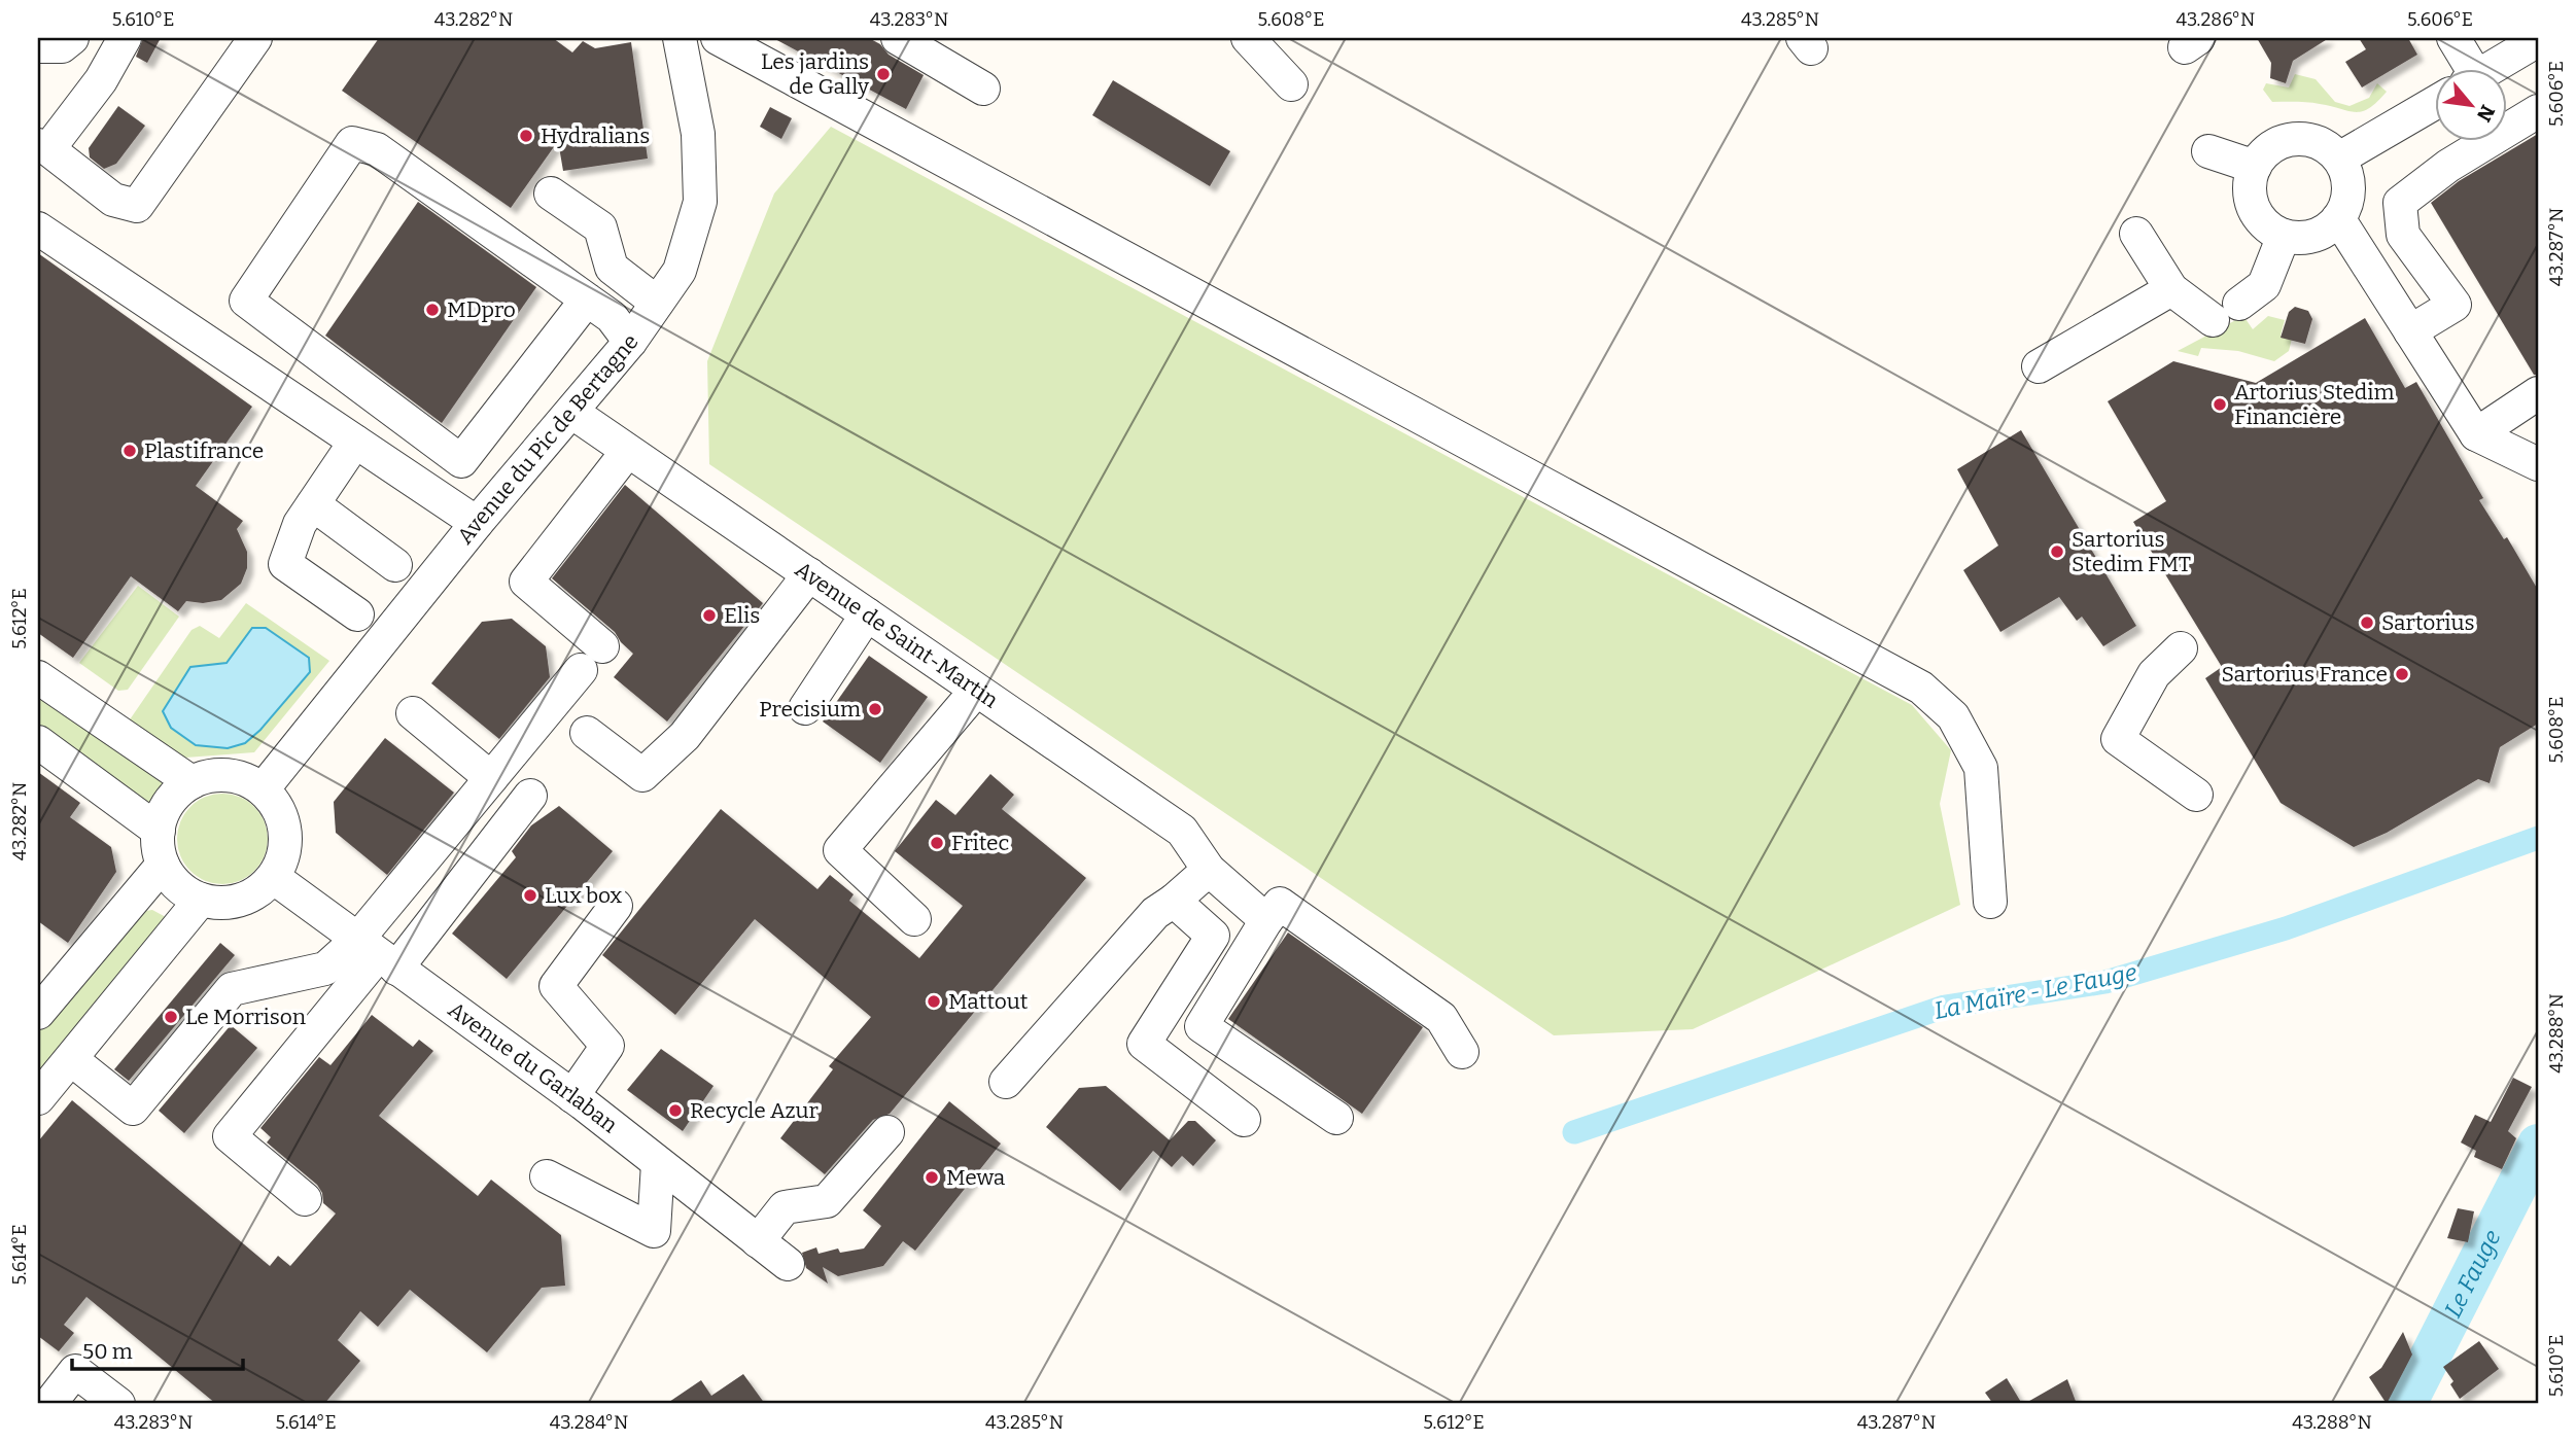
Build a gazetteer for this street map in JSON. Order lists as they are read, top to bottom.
{
  "streets": {
    "street": ["Avenue du Pic de Bertagne", "Avenue de Saint-Martin", "Avenue du Garlaban"]
  },
  "crossings": [
    ["Avenue du Pic de Bertagne", "Avenue de Saint-Martin"],
    ["Avenue du Pic de Bertagne", "Avenue du Garlaban"]
  ],
  "water": ["La Maïre - Le Fauge", "Le Fauge"],
  "places": [
    "Les jardins de Gally",
    "Hydralians",
    "MDpro",
    "Artorius Stedim Financière",
    "Plastifrance",
    "Sartorius Stedim FMT",
    "Elis",
    "Sartorius",
    "Sartorius France",
    "Precisium",
    "Fritec",
    "Lux box",
    "Mattout",
    "Le Morrison",
    "Recycle Azur",
    "Mewa"
  ],
  "scale_bar": "50 m",
  "north": "bottom right",
  "coordinates": [
    "5.610°E",
    "43.282°N",
    "43.283°N",
    "5.608°E",
    "43.285°N",
    "43.286°N",
    "5.606°E",
    "43.287°N",
    "5.612°E",
    "43.288°N",
    "5.614°E",
    "43.284°N"
  ]
}
